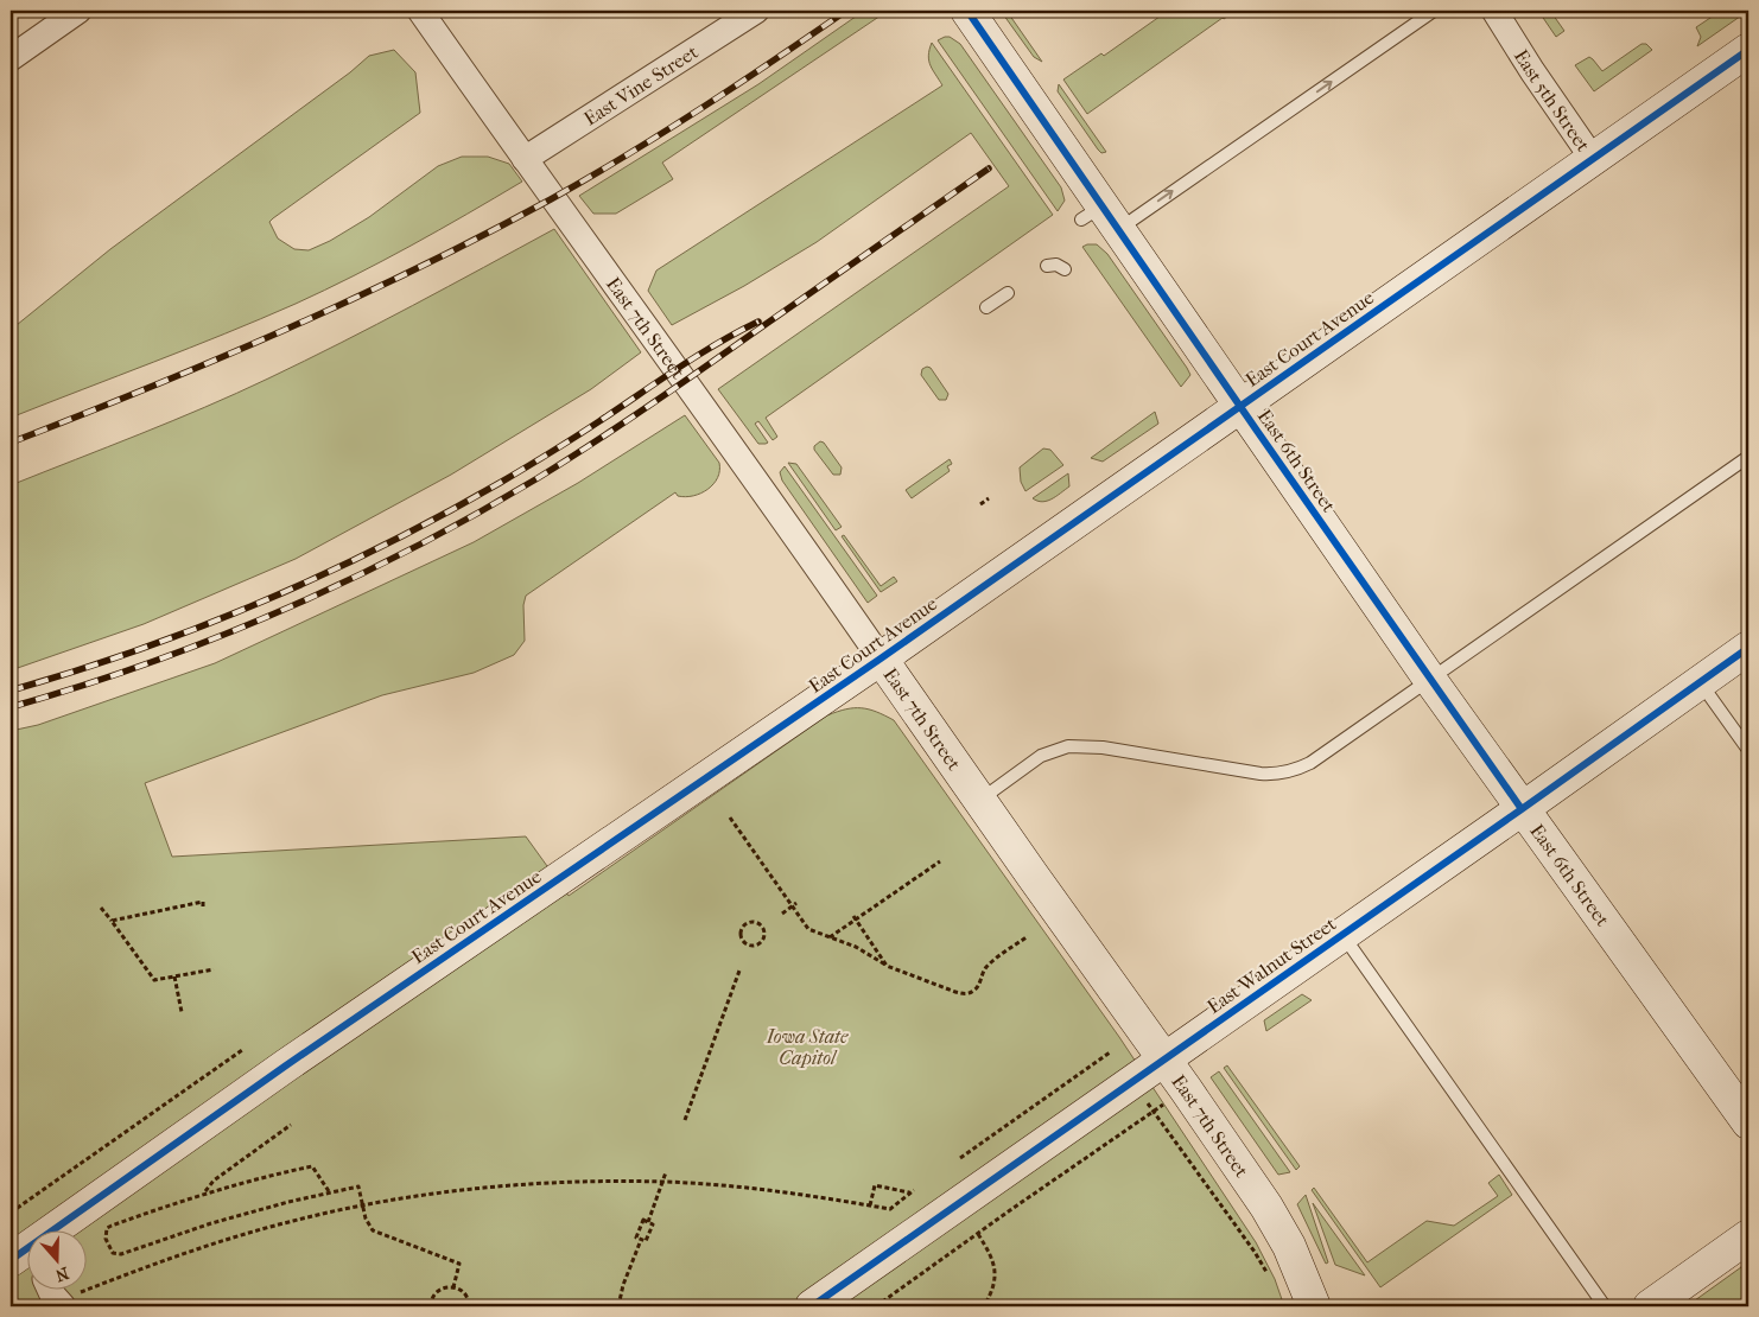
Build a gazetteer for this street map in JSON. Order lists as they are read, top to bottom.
{
  "streets": {
    "street": [
      "East Vine Street",
      "East 5th Street",
      "East 7th Street",
      "East Court Avenue",
      "East 6th Street",
      "East Walnut Street"
    ]
  },
  "crossings": [
    ["East Vine Street", "East 7th Street"],
    ["East 5th Street", "East Court Avenue"],
    ["East 7th Street", "East Court Avenue"],
    ["East 7th Street", "East Walnut Street"],
    ["East Court Avenue", "East 6th Street"],
    ["East 6th Street", "East Walnut Street"]
  ],
  "parks": ["Iowa State Capitol"],
  "north": "bottom"
}
